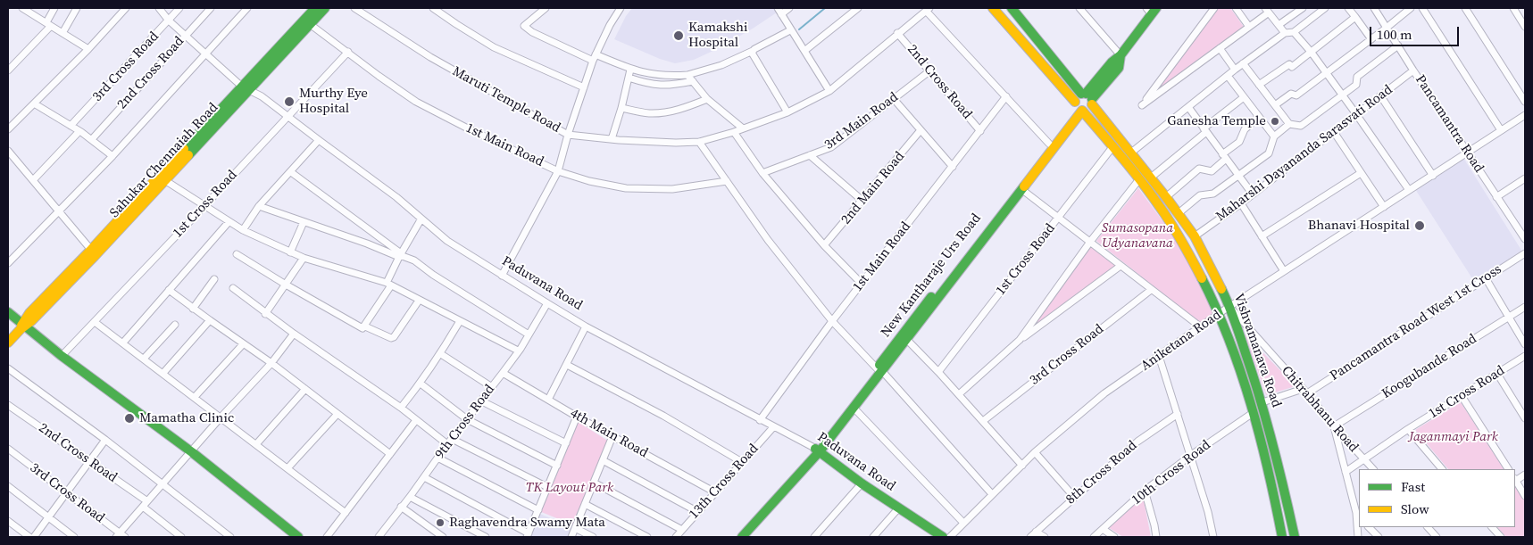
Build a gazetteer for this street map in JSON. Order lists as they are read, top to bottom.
{
  "streets": {
    "main road": [
      "Sahukar Chennaiah Road",
      "New Kantharaje Urs Road",
      "Paduvana Road",
      "Vishvamanava Road"
    ],
    "street": [
      "3rd Cross Road",
      "2nd Cross Road",
      "Maruti Temple Road",
      "3rd Main Road",
      "Pancamantra Road",
      "1st Main Road",
      "Maharshi Dayananda Sarasvati Road",
      "2nd Main Road",
      "1st Cross Road",
      "Pancamantra Road West 1st Cross",
      "Aniketana Road",
      "Koogubande Road",
      "Chitrabhanu Road",
      "9th Cross Road",
      "4th Main Road",
      "8th Cross Road",
      "10th Cross Road",
      "13th Cross Road"
    ]
  },
  "crossings": [
    ["3rd Cross Road", "Paduvana Road"],
    ["2nd Cross Road", "Maruti Temple Road"],
    ["2nd Cross Road", "3rd Main Road"],
    ["2nd Cross Road", "1st Main Road"],
    ["2nd Cross Road", "Paduvana Road"],
    ["Pancamantra Road", "Maharshi Dayananda Sarasvati Road"],
    ["Pancamantra Road", "Aniketana Road"],
    ["1st Main Road", "Sahukar Chennaiah Road"],
    ["1st Main Road", "1st Cross Road"],
    ["1st Main Road", "Paduvana Road"],
    ["Maharshi Dayananda Sarasvati Road", "Vishvamanava Road"],
    ["Sahukar Chennaiah Road", "Paduvana Road"],
    ["1st Cross Road", "Paduvana Road"],
    ["1st Cross Road", "Vishvamanava Road"],
    ["1st Cross Road", "Chitrabhanu Road"],
    ["New Kantharaje Urs Road", "Paduvana Road"],
    ["New Kantharaje Urs Road", "Vishvamanava Road"],
    ["Paduvana Road", "9th Cross Road"],
    ["Paduvana Road", "13th Cross Road"],
    ["Pancamantra Road West 1st Cross", "Vishvamanava Road"],
    ["Pancamantra Road West 1st Cross", "Chitrabhanu Road"],
    ["Aniketana Road", "Vishvamanava Road"],
    ["Aniketana Road", "Chitrabhanu Road"],
    ["Vishvamanava Road", "Chitrabhanu Road"],
    ["Vishvamanava Road", "10th Cross Road"],
    ["Koogubande Road", "Chitrabhanu Road"],
    ["9th Cross Road", "4th Main Road"],
    ["4th Main Road", "13th Cross Road"]
  ],
  "parks": ["Sumasopana Udyanavana", "Jaganmayi Park", "TK Layout Park"],
  "places": [
    "Kamakshi Hospital",
    "Murthy Eye Hospital",
    "Ganesha Temple",
    "Bhanavi Hospital",
    "Mamatha Clinic",
    "Raghavendra Swamy Mata"
  ],
  "legend": ["Fast", "Slow"],
  "scale_bar": "100 m"
}
